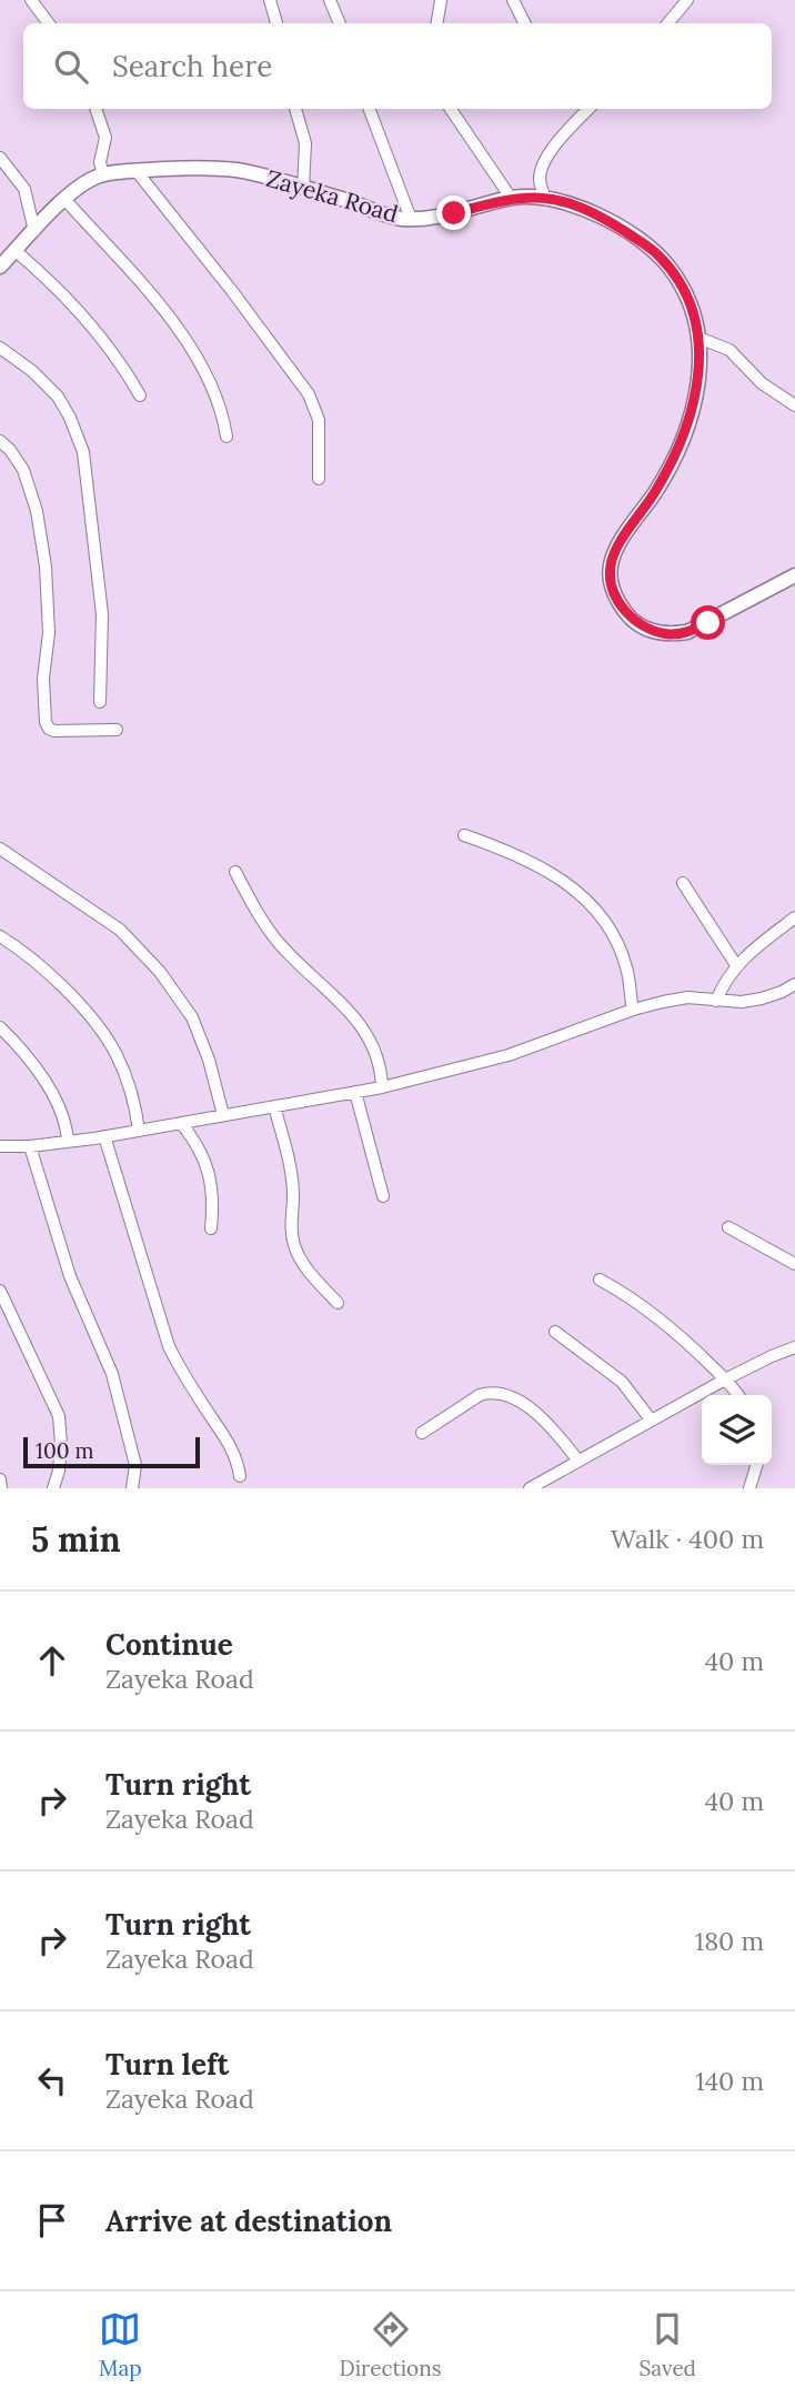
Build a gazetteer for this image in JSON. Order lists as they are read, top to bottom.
{
  "streets": {
    "street": ["Zayeka Road"]
  },
  "scale_bar": "100 m",
  "page": {
    "search": "Search here",
    "scale": "100 m",
    "heading": ["5 min", "Walk · 400 m"],
    "list": [
      ["Continue", "Zayeka Road", "40 m"],
      ["Turn right", "Zayeka Road", "40 m"],
      ["Turn right", "Zayeka Road", "180 m"],
      ["Turn left", "Zayeka Road", "140 m"],
      "Arrive at destination"
    ],
    "nav": ["Map", "Directions", "Saved"]
  }
}
